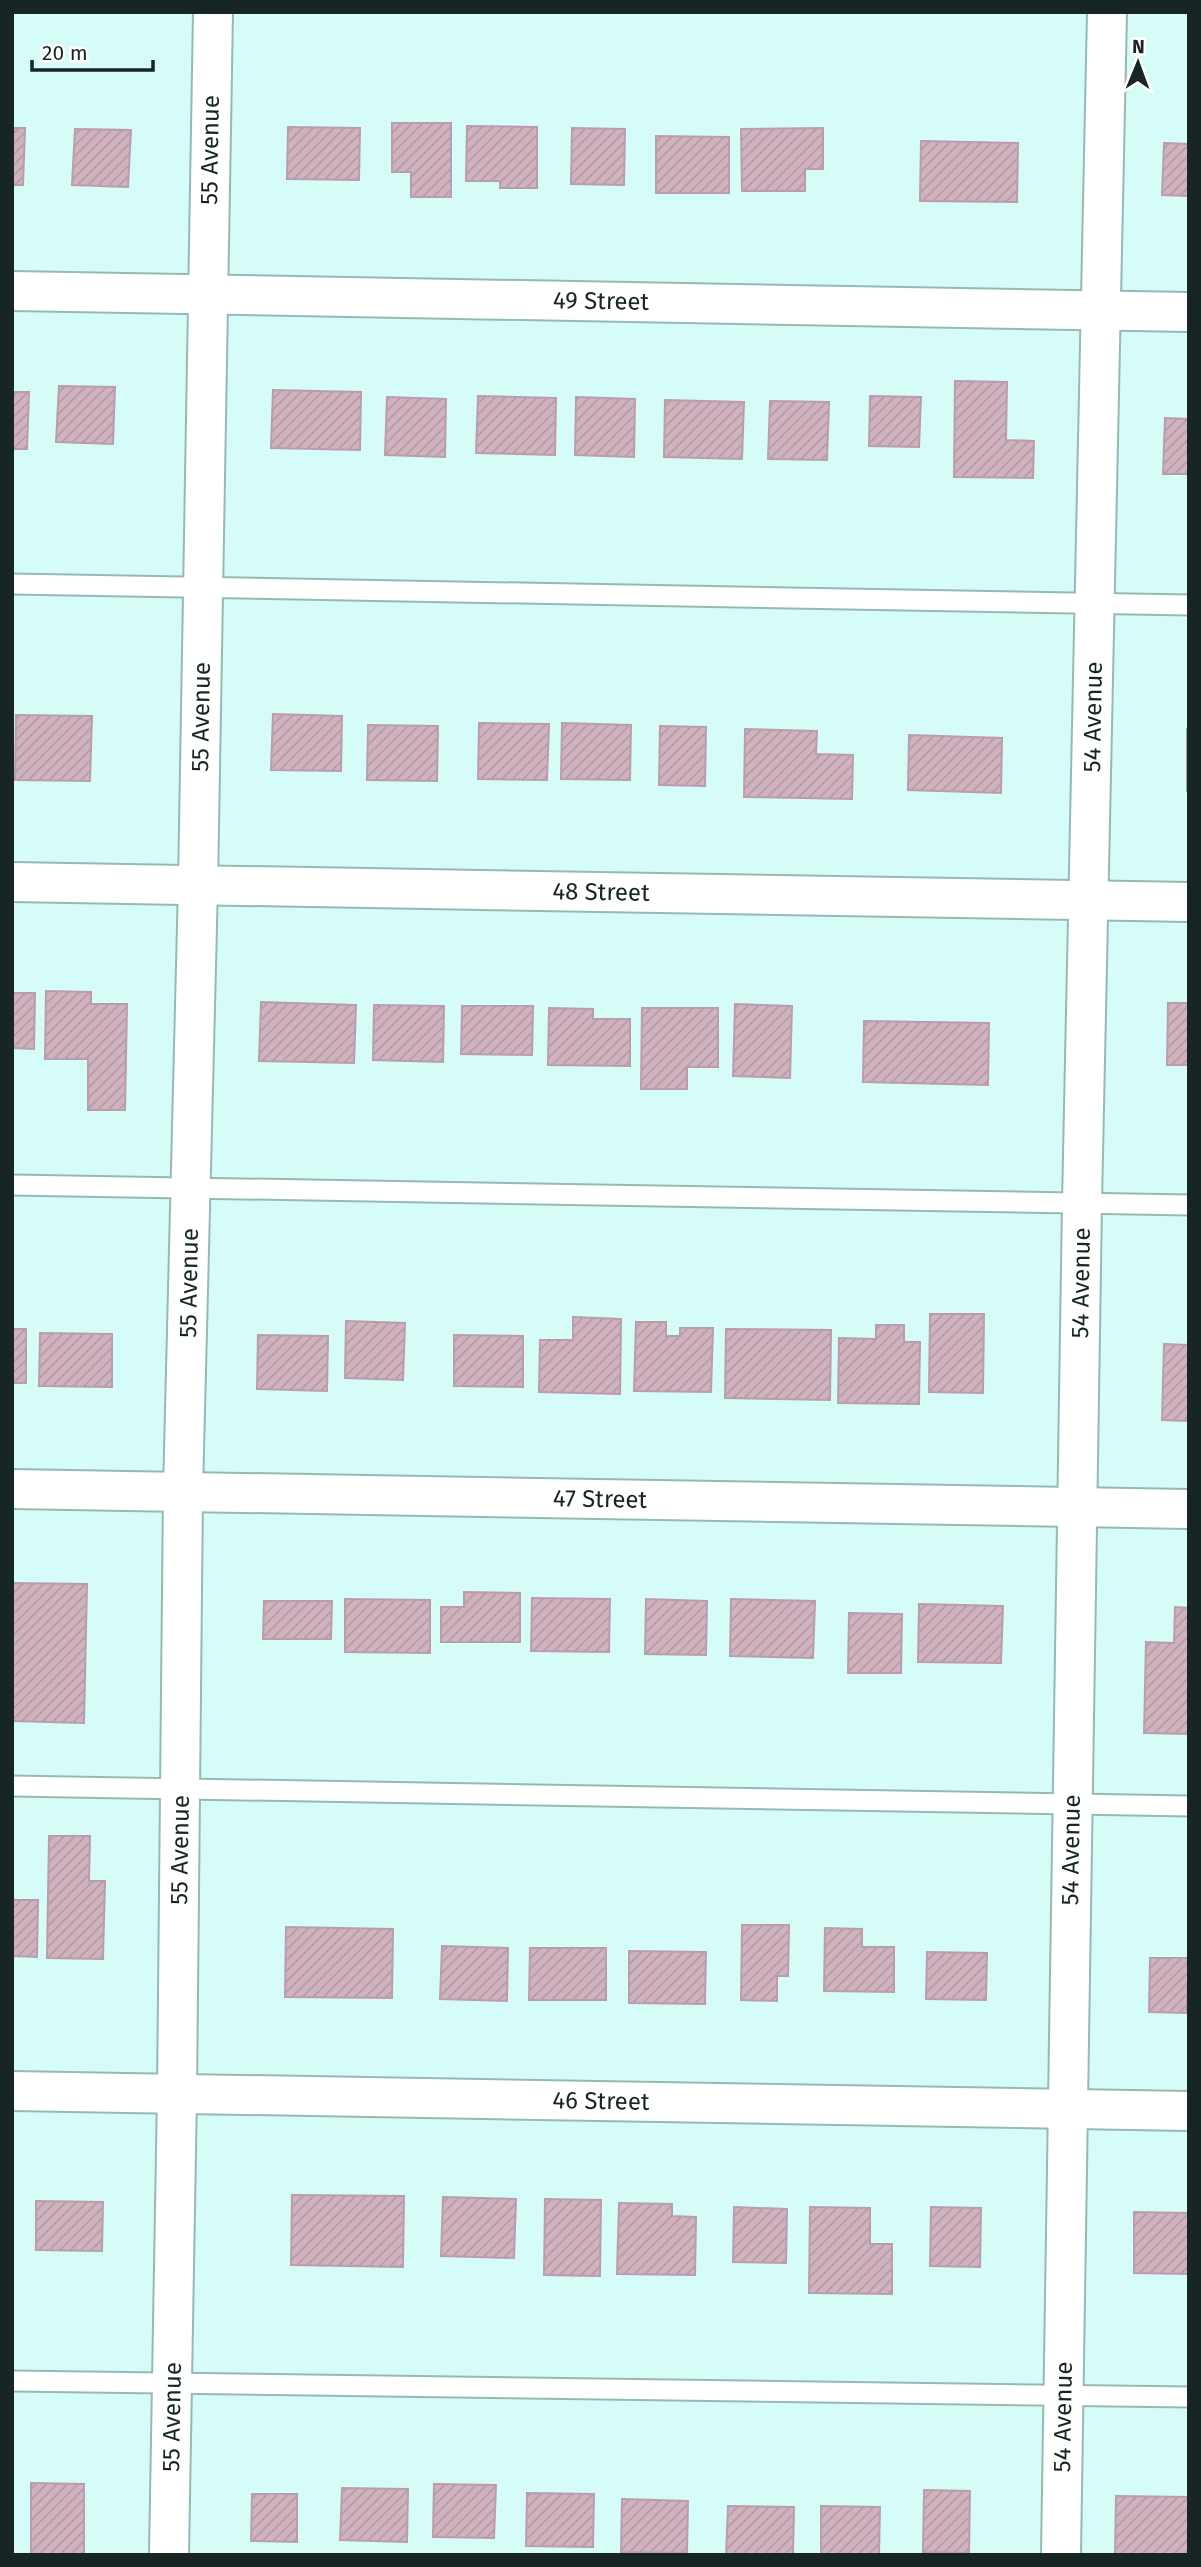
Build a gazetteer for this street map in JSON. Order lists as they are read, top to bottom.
{
  "streets": {
    "street": [
      "55 Avenue",
      "49 Street",
      "54 Avenue",
      "48 Street",
      "47 Street",
      "46 Street"
    ]
  },
  "crossings": [
    ["55 Avenue", "49 Street"],
    ["55 Avenue", "48 Street"],
    ["55 Avenue", "47 Street"],
    ["55 Avenue", "46 Street"],
    ["49 Street", "54 Avenue"],
    ["54 Avenue", "48 Street"],
    ["54 Avenue", "47 Street"],
    ["54 Avenue", "46 Street"]
  ],
  "scale_bar": "20 m",
  "north": "top"
}
